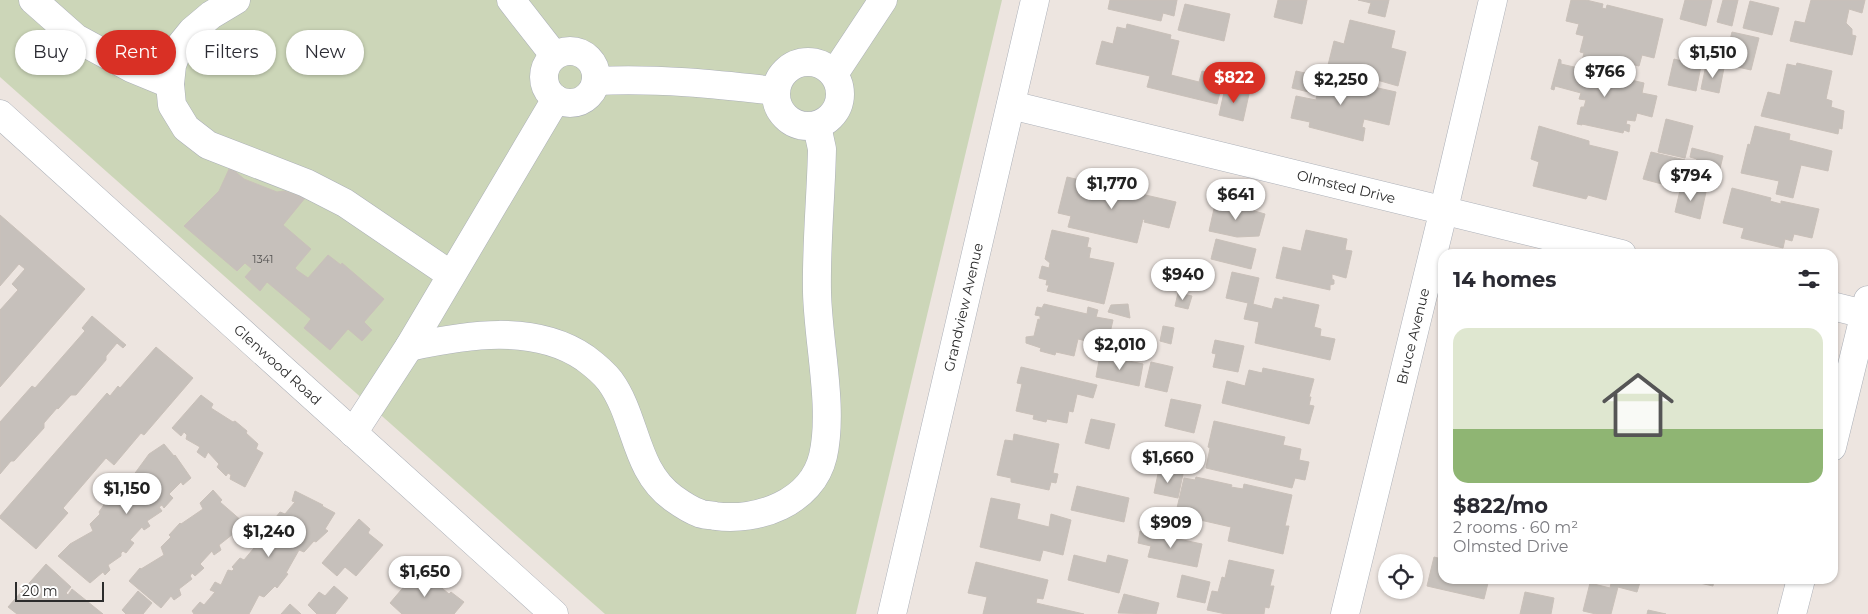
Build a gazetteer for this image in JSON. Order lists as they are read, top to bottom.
{
  "streets": {
    "street": [
      "Olmsted Drive",
      "Grandview Avenue",
      "Bruce Avenue",
      "Glenwood Road"
    ]
  },
  "crossings": [
    ["Olmsted Drive", "Grandview Avenue"],
    ["Olmsted Drive", "Bruce Avenue"]
  ],
  "house_numbers": ["1341"],
  "scale_bar": "20 m",
  "page": {
    "chip": [
      "Buy",
      "Rent",
      "Filters",
      "New"
    ],
    "price": [
      "$1,510",
      "$766",
      "$822",
      "$2,250",
      "$794",
      "$1,770",
      "$641",
      "$940",
      "$2,010",
      "$1,660",
      "$1,150",
      "$909",
      "$1,240",
      "$1,650"
    ],
    "heading": "14 homes",
    "list": [
      {
        "name": "$822/mo",
        "note": "2 rooms · 60 m² · Olmsted Drive"
      }
    ],
    "scale": "20 m"
  }
}
